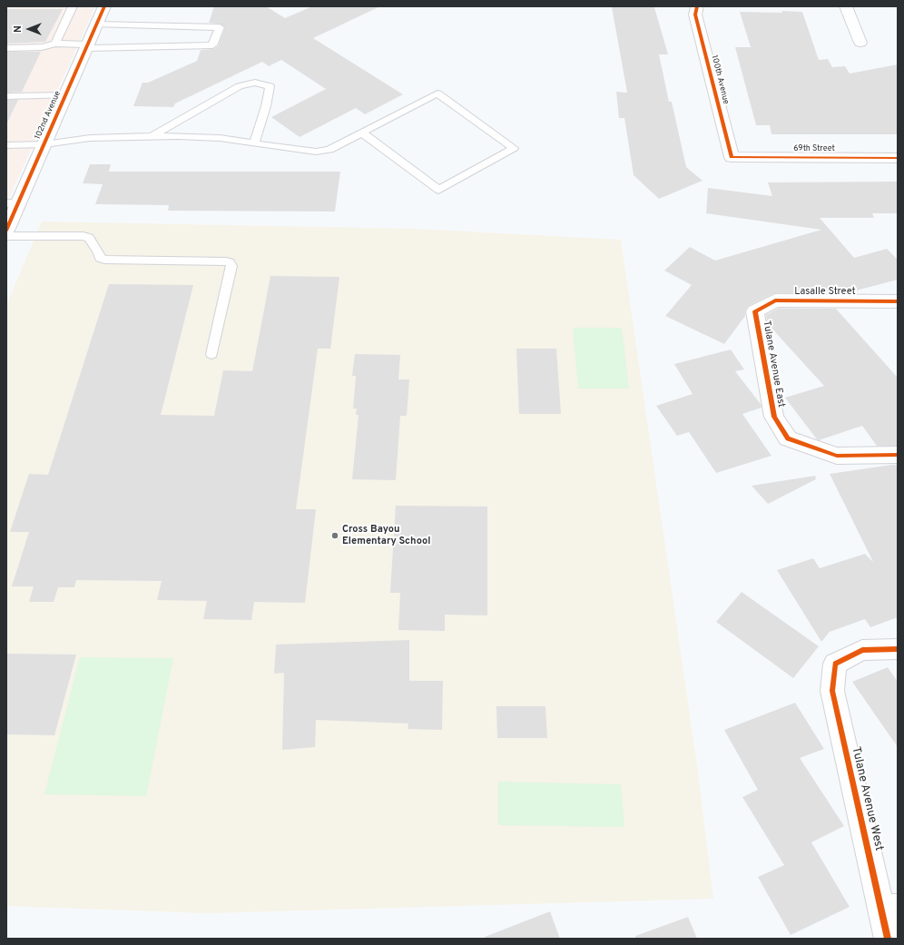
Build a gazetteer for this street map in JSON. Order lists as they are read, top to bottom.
{
  "streets": {
    "street": [
      "100th Avenue",
      "102nd Avenue",
      "69th Street",
      "Lasalle Street",
      "Tulane Avenue East",
      "Tulane Avenue West"
    ]
  },
  "crossings": [
    ["100th Avenue", "69th Street"],
    ["Lasalle Street", "Tulane Avenue East"]
  ],
  "places": ["Cross Bayou Elementary School"],
  "north": "left"
}
